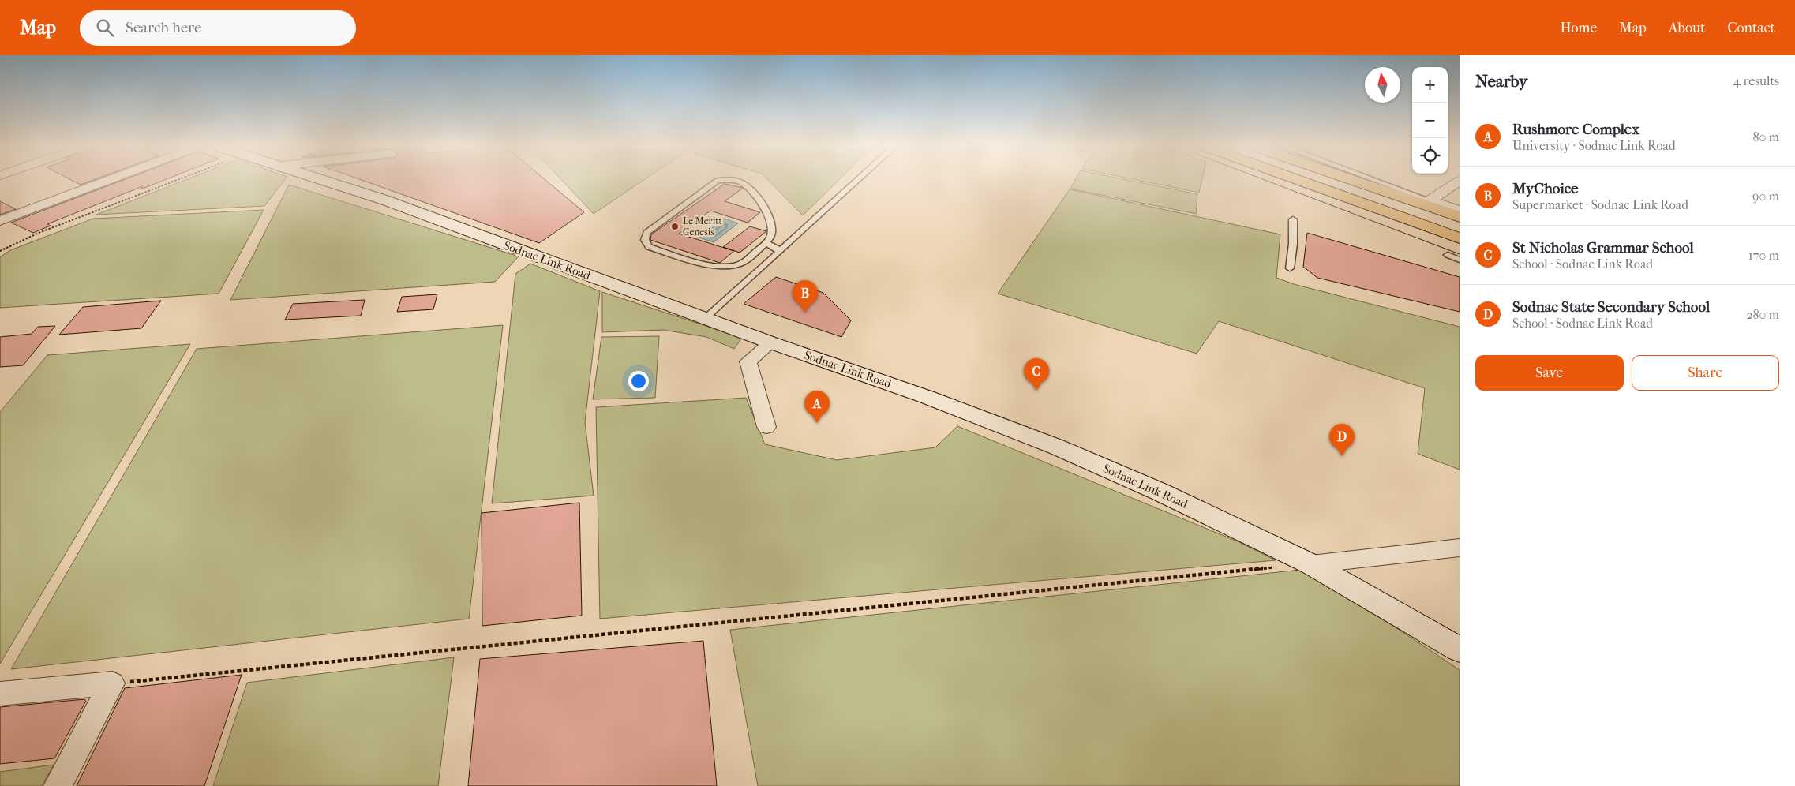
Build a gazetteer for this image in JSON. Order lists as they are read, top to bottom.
{
  "streets": {
    "main road": ["Sodnac Link Road"]
  },
  "places": ["Le Meritt Genesis"],
  "north": "top",
  "page": {
    "header": "Map",
    "search": "Search here",
    "nav": [
      "Home",
      "Map",
      "About",
      "Contact"
    ],
    "heading": ["Nearby", "4 results"],
    "map_buttons": ["+", "−"],
    "list": [
      {
        "mark": "A",
        "name": "Rushmore Complex",
        "note": "University · Sodnac Link Road",
        "value": "80 m"
      },
      {
        "mark": "B",
        "name": "MyChoice",
        "note": "Supermarket · Sodnac Link Road",
        "value": "90 m"
      },
      {
        "mark": "C",
        "name": "St Nicholas Grammar School",
        "note": "School · Sodnac Link Road",
        "value": "170 m"
      },
      {
        "mark": "D",
        "name": "Sodnac State Secondary School",
        "note": "School · Sodnac Link Road",
        "value": "280 m"
      }
    ],
    "pins": [
      "B",
      "C",
      "A",
      "D"
    ],
    "buttons": ["Save", "Share"]
  }
}
